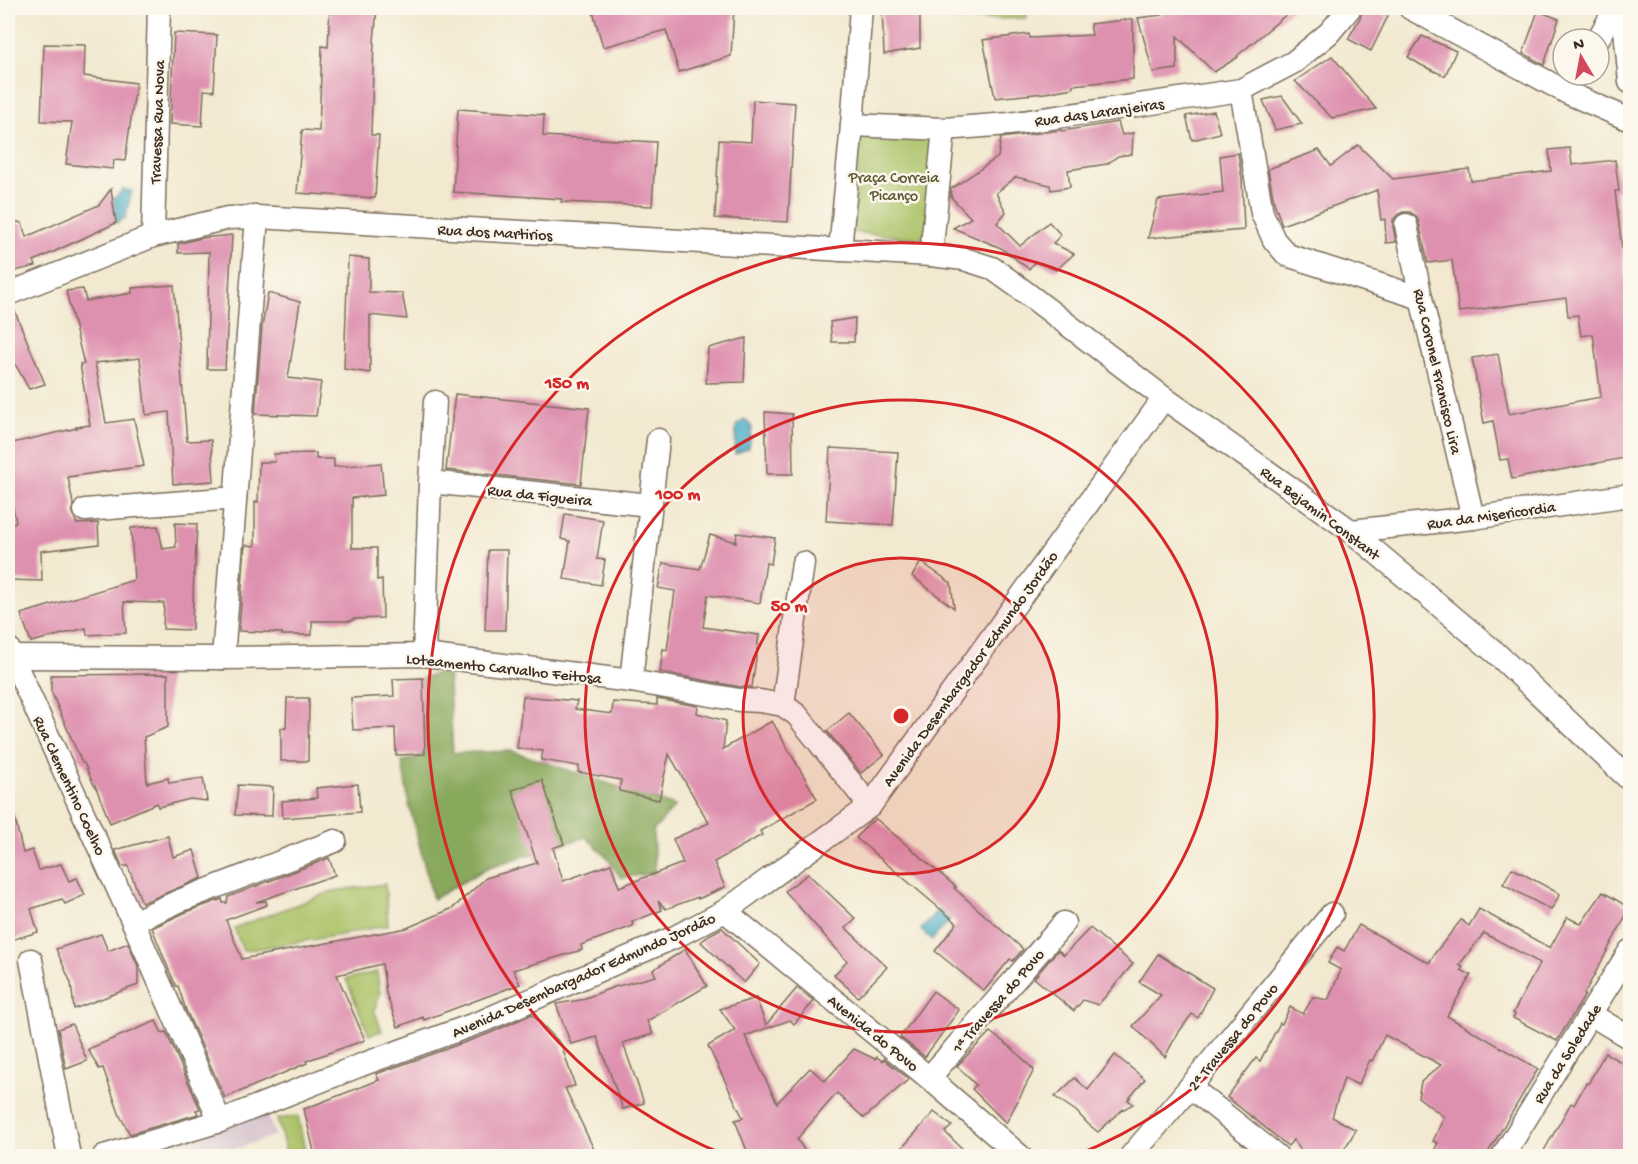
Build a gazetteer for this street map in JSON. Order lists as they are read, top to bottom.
{
  "streets": {
    "street": [
      "Rua das Laranjeiras",
      "Travessa Rua Nova",
      "Rua dos Martirios",
      "Rua Coronel Francisco Lira",
      "Rua da Figueira",
      "Rua Bejamin Constant",
      "Rua da Misericordia",
      "Loteamento Carvalho Feitosa",
      "Avenida Desembargador Edmundo Jordão",
      "Rua Clementino Coelho",
      "1ª Travessa do Povo",
      "Avenida do Povo",
      "2ª Travessa do Povo",
      "Rua da Soledade"
    ]
  },
  "crossings": [
    ["Travessa Rua Nova", "Rua dos Martirios"],
    ["Rua dos Martirios", "Rua Bejamin Constant"],
    ["Rua Coronel Francisco Lira", "Rua da Misericordia"],
    ["Rua Bejamin Constant", "Rua da Misericordia"],
    ["Rua Bejamin Constant", "Avenida Desembargador Edmundo Jordão"],
    ["Loteamento Carvalho Feitosa", "Rua Clementino Coelho"],
    ["Avenida Desembargador Edmundo Jordão", "Rua Clementino Coelho"],
    ["Avenida Desembargador Edmundo Jordão", "Avenida do Povo"],
    ["1ª Travessa do Povo", "Avenida do Povo"]
  ],
  "parks": ["Praça Correia Picanço"],
  "north": "top",
  "rings": ["150 m", "100 m", "50 m"]
}
